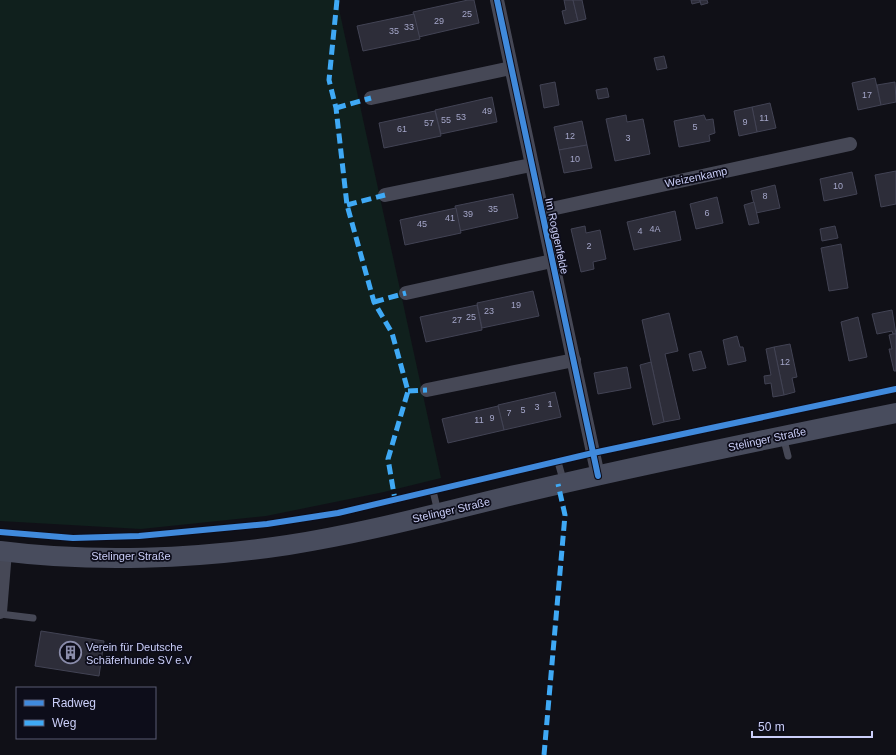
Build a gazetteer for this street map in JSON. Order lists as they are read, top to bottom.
{
  "streets": {
    "main road": ["Stelinger Straße"],
    "street": ["Weizenkamp", "Im Roggenfelde"]
  },
  "crossings": [
    ["Weizenkamp", "Im Roggenfelde"],
    ["Im Roggenfelde", "Stelinger Straße"]
  ],
  "places": {
    "building": ["Verein für Deutsche Schäferhunde SV e.V"]
  },
  "house_numbers": [
    "25",
    "29",
    "33",
    "35",
    "17",
    "49",
    "53",
    "11",
    "55",
    "9",
    "57",
    "5",
    "61",
    "12",
    "3",
    "10",
    "10",
    "8",
    "35",
    "6",
    "39",
    "41",
    "45",
    "4A",
    "4",
    "2",
    "19",
    "23",
    "25",
    "27",
    "12",
    "1",
    "3",
    "5",
    "7",
    "9",
    "11"
  ],
  "legend": ["Radweg", "Weg"],
  "scale_bar": "50 m"
}
